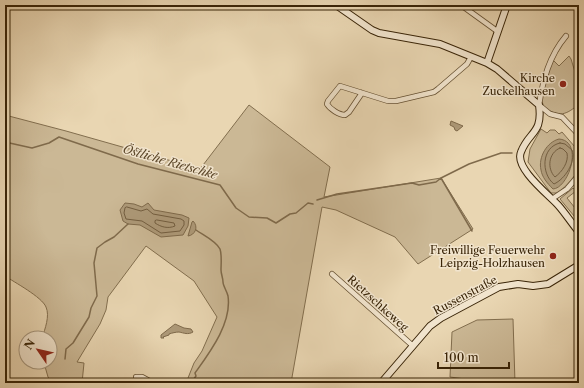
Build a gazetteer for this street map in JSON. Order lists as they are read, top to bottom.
{
  "streets": {
    "street": ["Russenstraße", "Rietzschkeweg"]
  },
  "crossings": [
    ["Russenstraße", "Rietzschkeweg"]
  ],
  "water": ["Östliche Rietschke"],
  "places": ["Kirche Zuckelhausen", "Freiwillige Feuerwehr Leipzig-Holzhausen"],
  "scale_bar": "100 m",
  "north": "top left"
}
